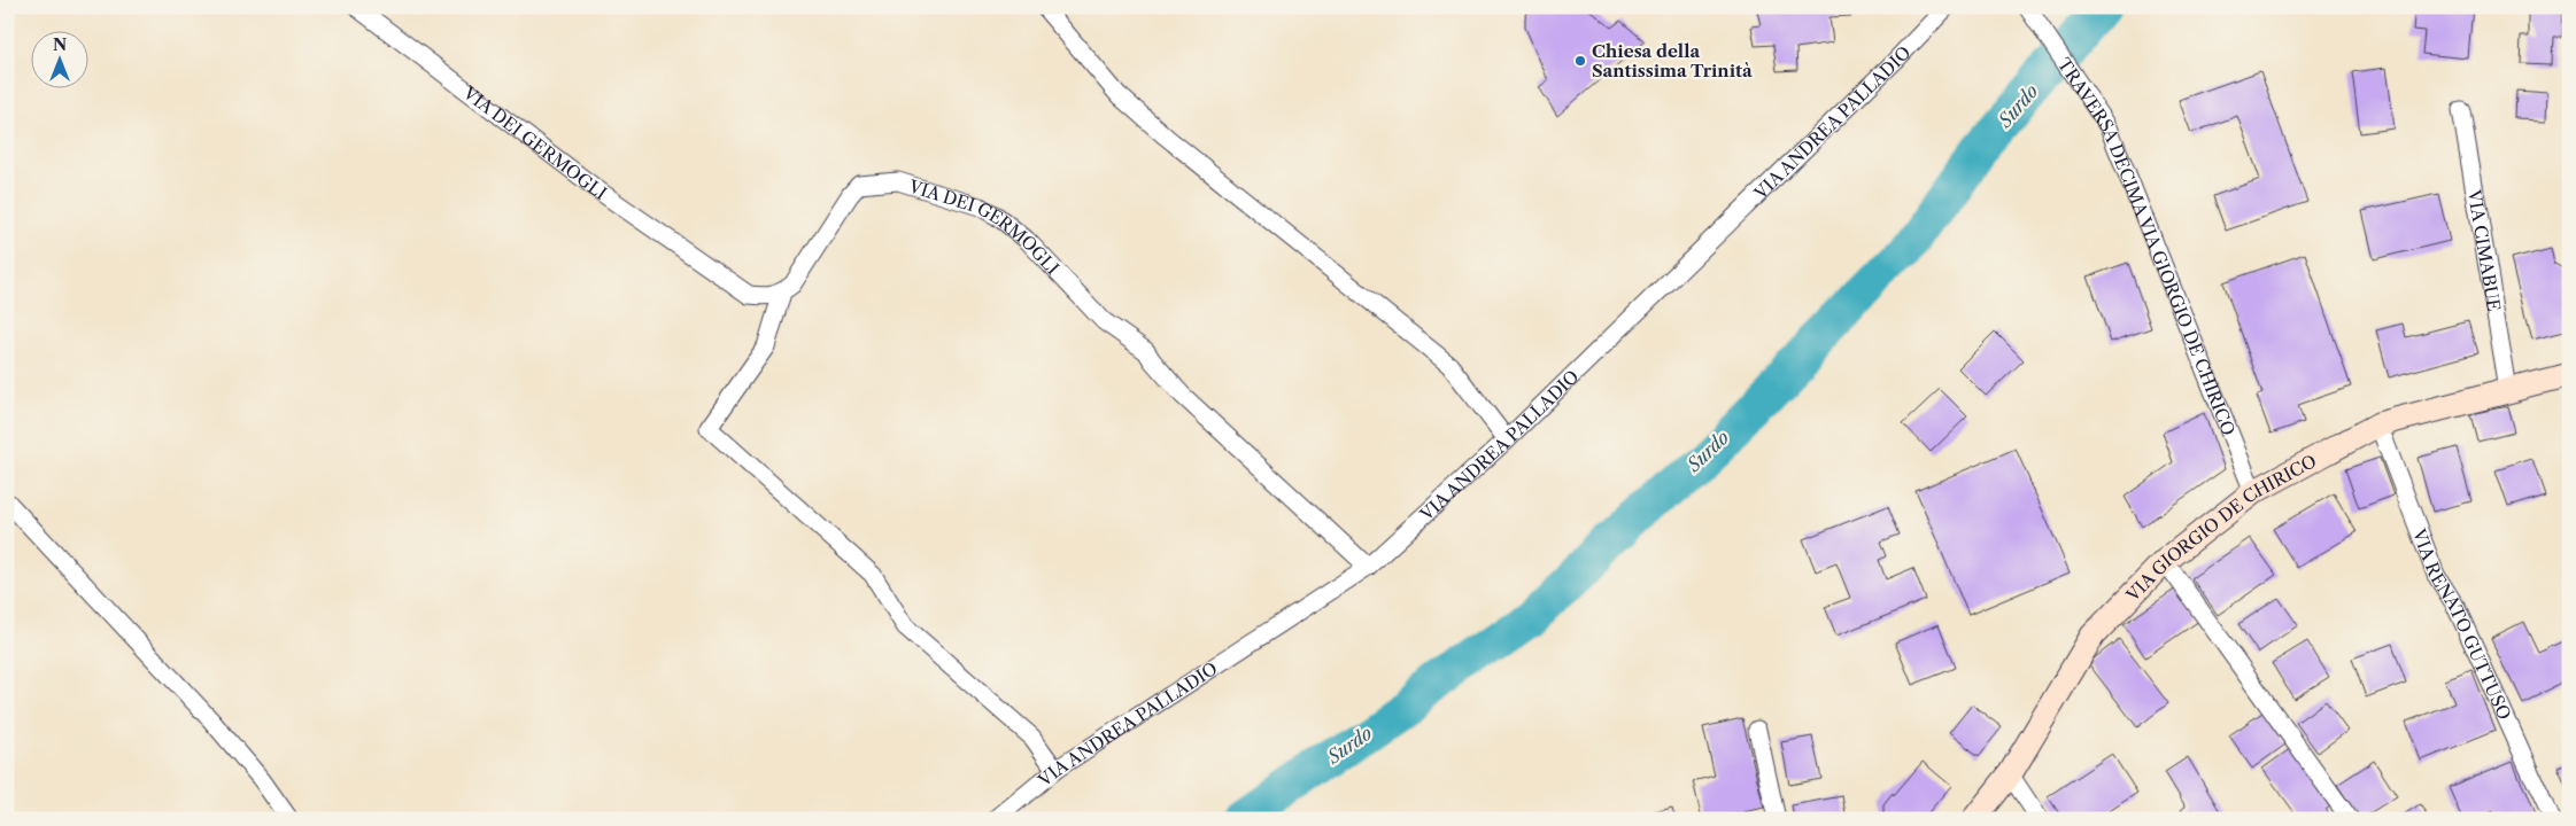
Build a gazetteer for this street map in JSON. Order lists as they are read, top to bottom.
{
  "streets": {
    "main road": ["VIA GIORGIO DE CHIRICO"],
    "street": [
      "VIA ANDREA PALLADIO",
      "VIA DEI GERMOGLI",
      "TRAVERSA DECIMA VIA GIORGIO DE CHIRICO",
      "VIA CIMABUE",
      "VIA RENATO GUTTUSO"
    ]
  },
  "crossings": [
    ["VIA ANDREA PALLADIO", "VIA DEI GERMOGLI"],
    ["TRAVERSA DECIMA VIA GIORGIO DE CHIRICO", "VIA GIORGIO DE CHIRICO"],
    ["VIA CIMABUE", "VIA GIORGIO DE CHIRICO"],
    ["VIA GIORGIO DE CHIRICO", "VIA RENATO GUTTUSO"]
  ],
  "water": ["Surdo"],
  "places": ["Chiesa della Santissima Trinità"],
  "north": "top"
}
